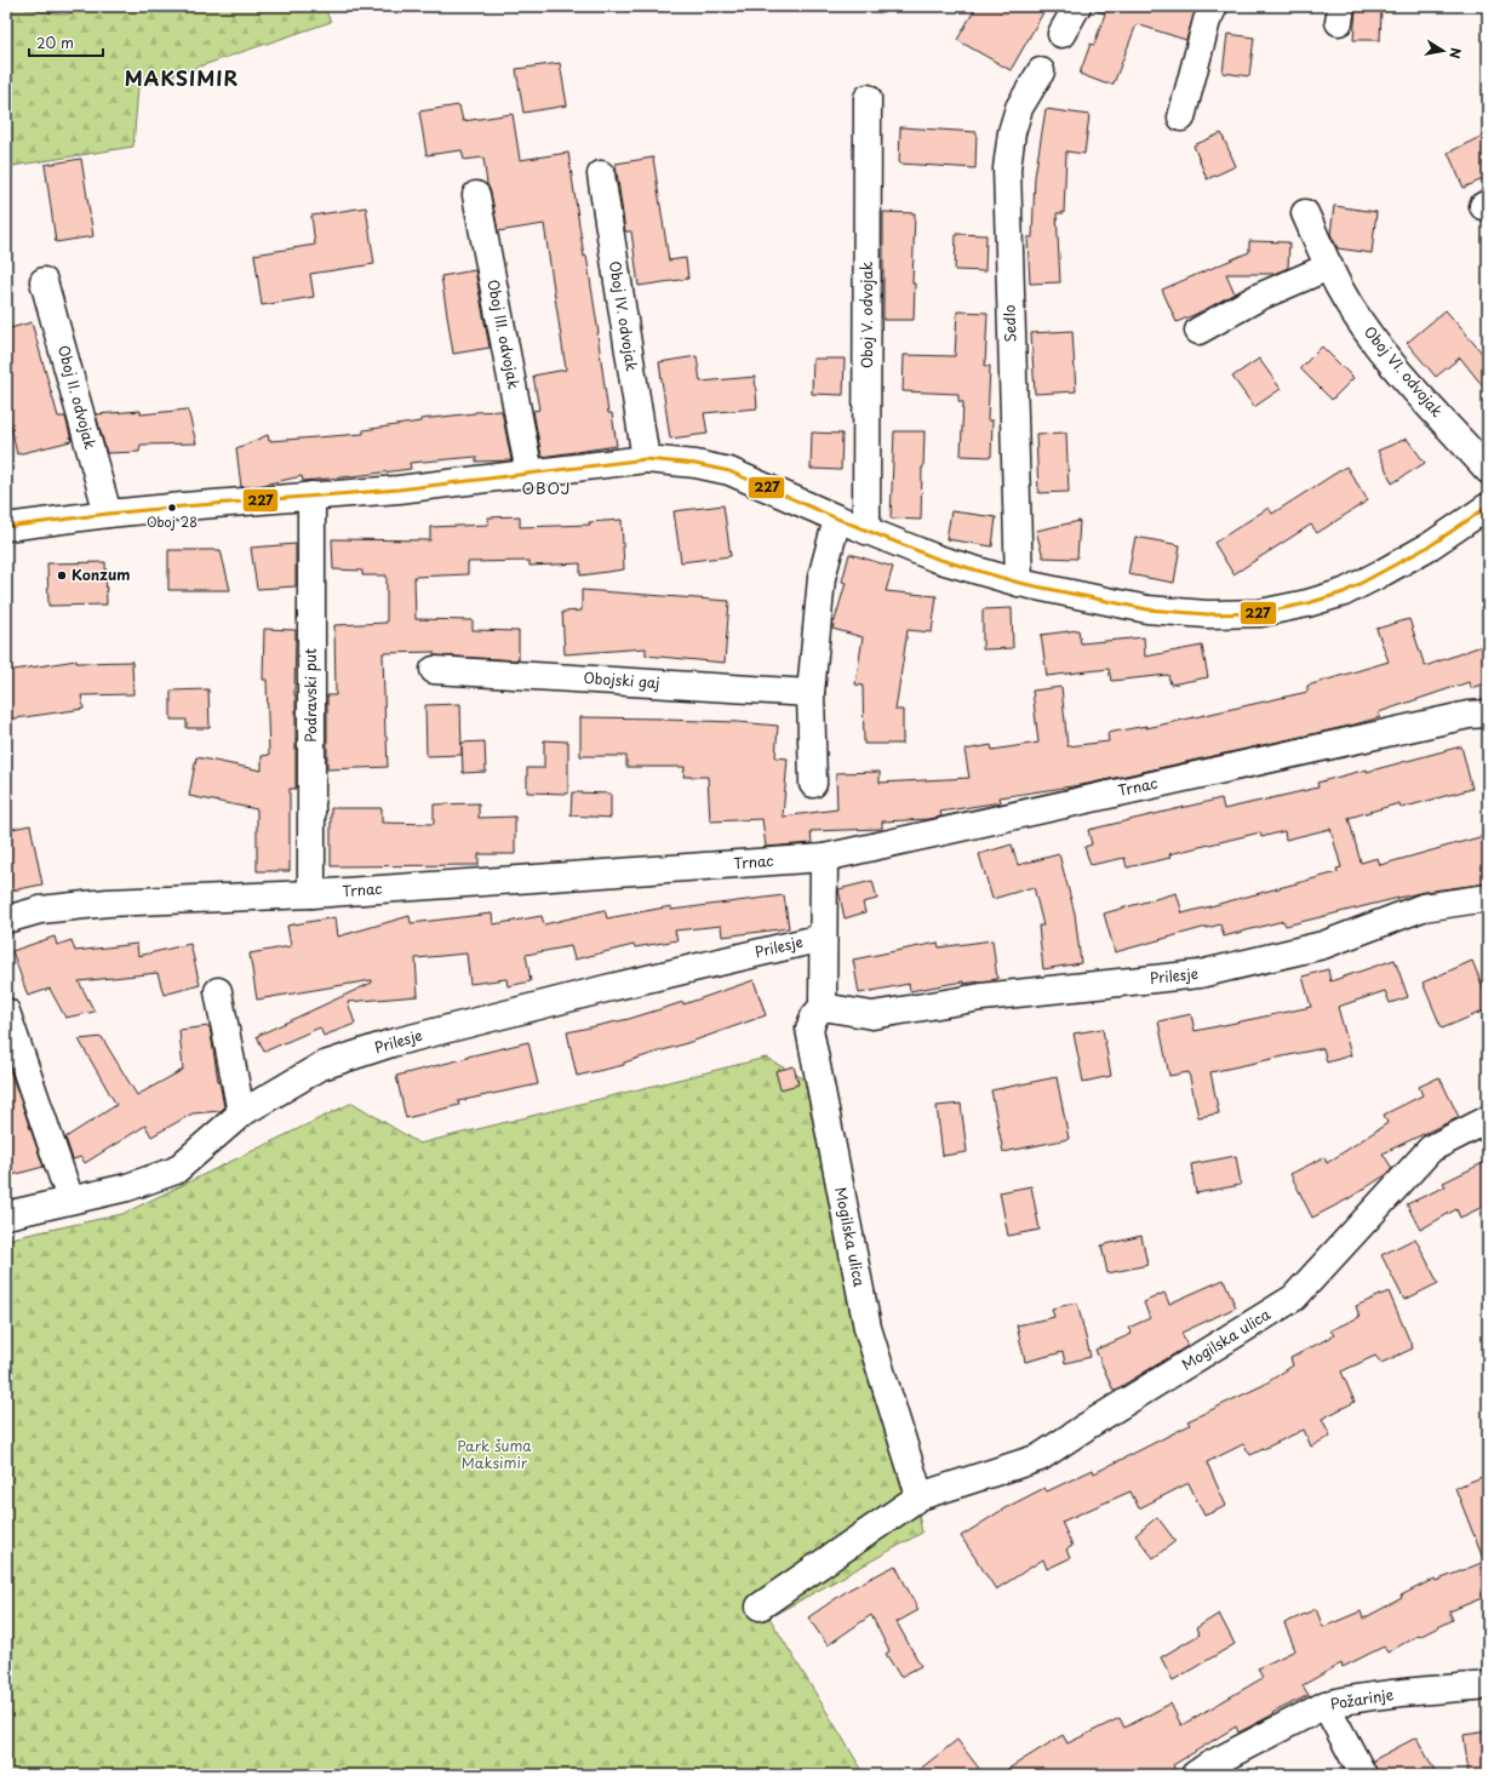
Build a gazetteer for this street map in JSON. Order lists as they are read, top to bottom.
{
  "streets": {
    "street": [
      "Oboj V. odvojak",
      "Oboj IV. odvojak",
      "Sedlo",
      "Oboj III. odvojak",
      "Oboj VI. odvojak",
      "Oboj II. odvojak",
      "Obojski gaj",
      "Podravski put",
      "Trnac",
      "Prilesje",
      "Mogilska ulica",
      "Požarinje"
    ]
  },
  "crossings": [
    ["Podravski put", "Trnac"],
    ["Prilesje", "Mogilska ulica"]
  ],
  "districts": ["MAKSIMIR", "OBOJ"],
  "parks": ["Park šuma Maksimir"],
  "places": ["Oboj 28", "Konzum"],
  "lines": ["transit line 227"],
  "scale_bar": "20 m",
  "north": "right"
}
